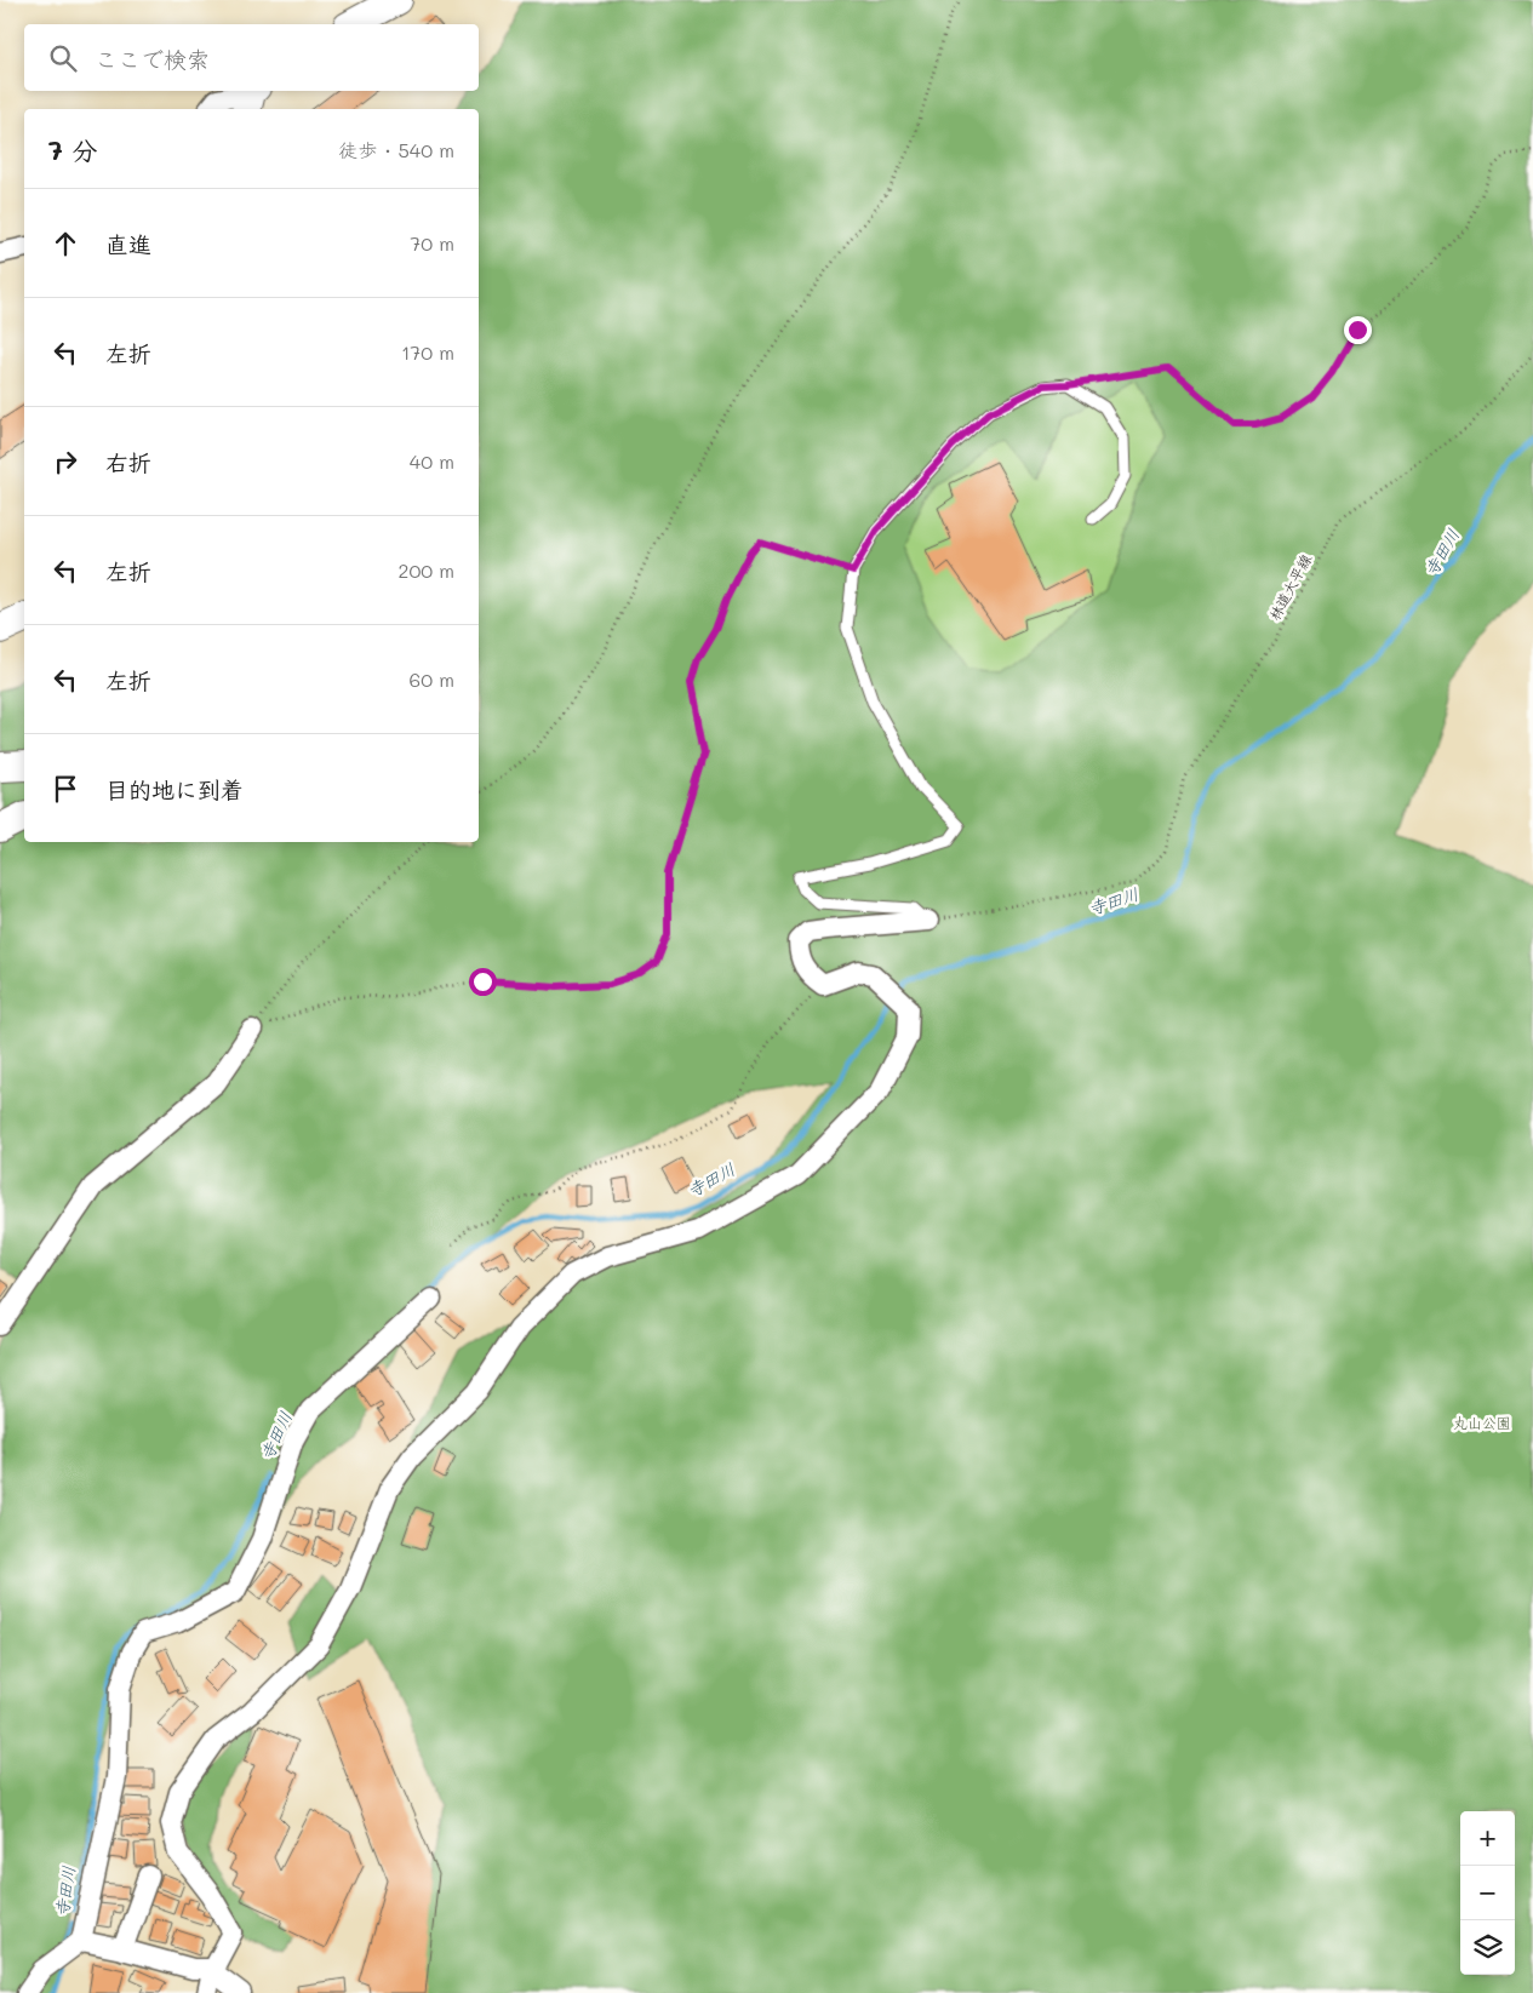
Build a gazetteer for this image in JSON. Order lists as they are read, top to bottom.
{
  "streets": {
    "path": ["林道大平線"]
  },
  "water": ["寺田川"],
  "parks": ["丸山公園"],
  "page": {
    "search": "ここで検索",
    "heading": ["7 分", "徒歩 · 540 m"],
    "list": [
      ["直進", "70 m"],
      ["左折", "170 m"],
      ["右折", "40 m"],
      ["左折", "200 m"],
      ["左折", "60 m"],
      "目的地に到着"
    ],
    "map_buttons": ["+", "−"]
  }
}
